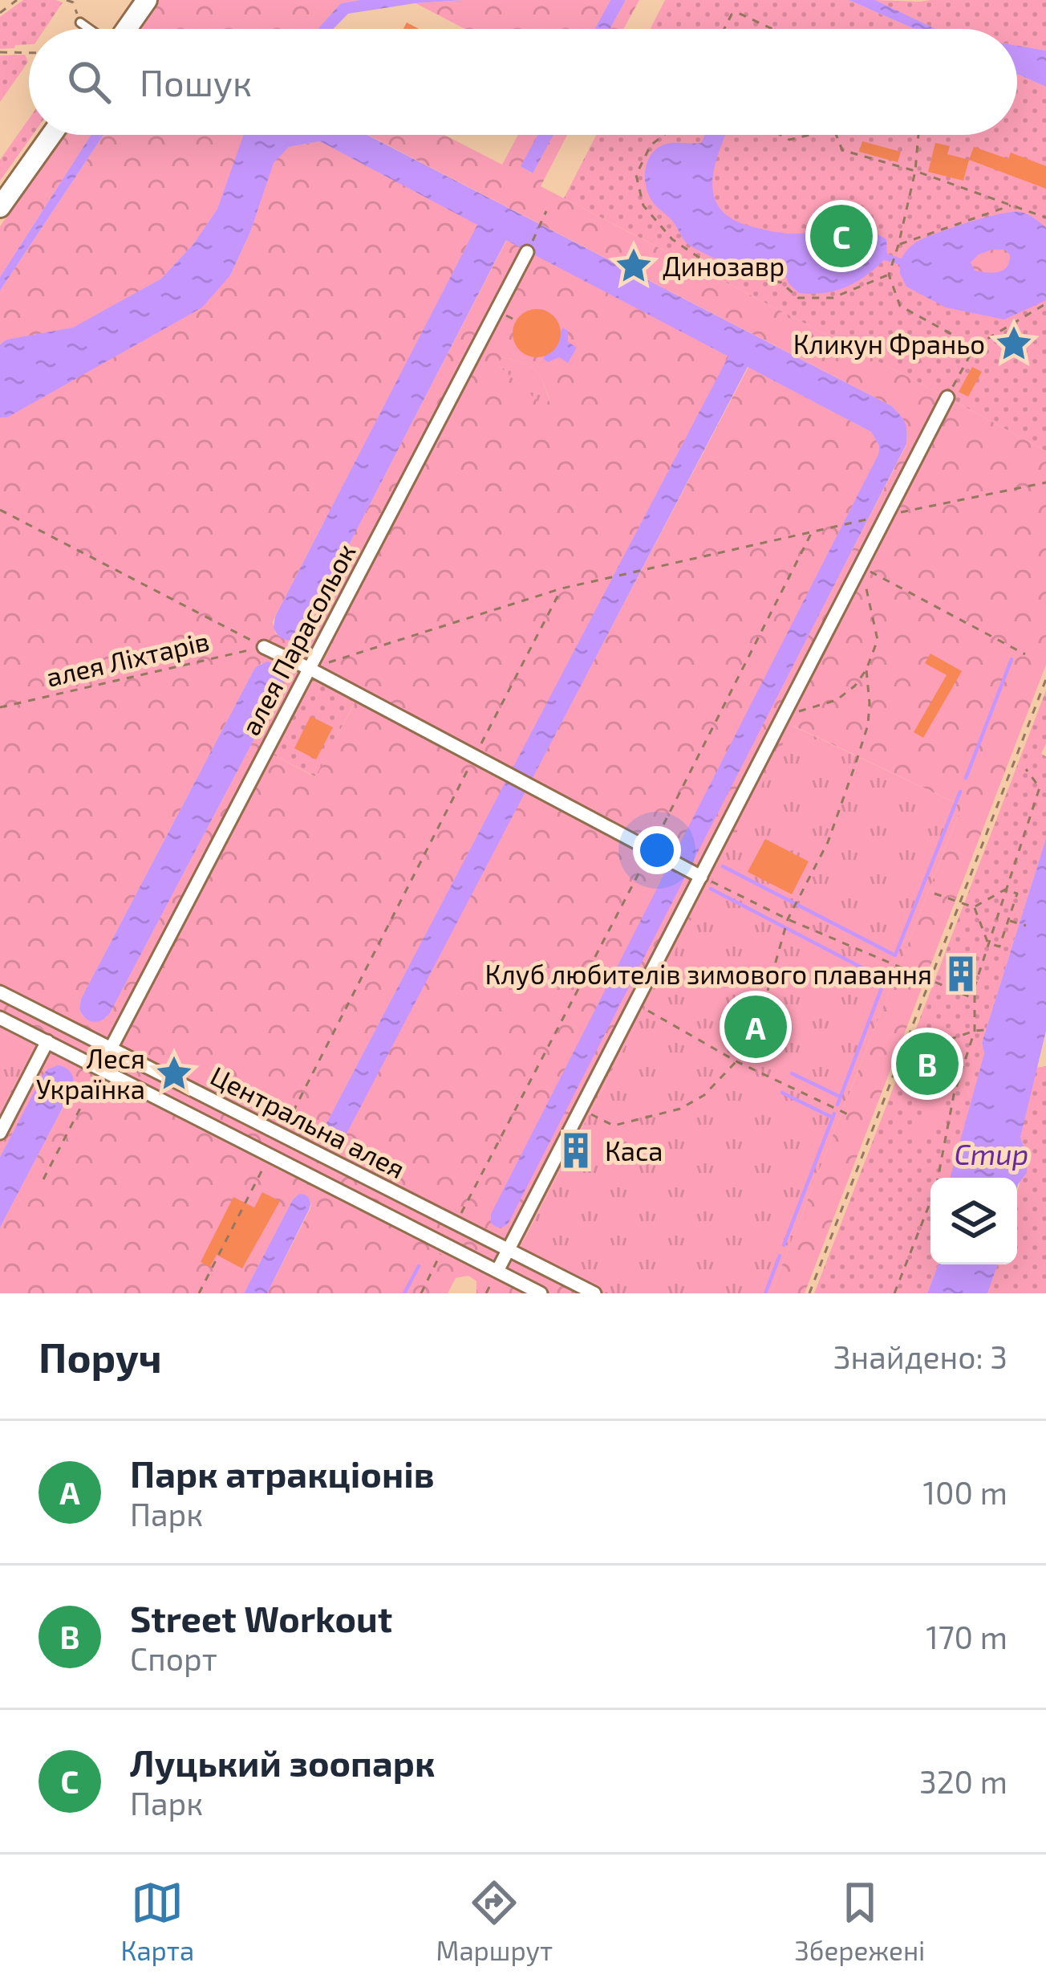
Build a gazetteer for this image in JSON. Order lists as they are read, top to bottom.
{
  "streets": {
    "street": ["алея Парасольок", "Центральна алея"],
    "path": ["алея Ліхтарів"]
  },
  "crossings": [
    ["алея Парасольок", "Центральна алея"]
  ],
  "water": ["Стир"],
  "places": {
    "place": ["Динозавр", "Кликун Франьо", "Леся Українка"],
    "building": ["Клуб любителів зимового плавання", "Каса"]
  },
  "page": {
    "search": "Пошук",
    "pins": ["C", "A", "B"],
    "heading": ["Поруч", "Знайдено: 3"],
    "list": [
      {
        "mark": "A",
        "name": "Парк атракціонів",
        "note": "Парк",
        "value": "100 m"
      },
      {
        "mark": "B",
        "name": "Street Workout",
        "note": "Спорт",
        "value": "170 m"
      },
      {
        "mark": "C",
        "name": "Луцький зоопарк",
        "note": "Парк",
        "value": "320 m"
      }
    ],
    "nav": ["Карта", "Маршрут", "Збережені"]
  }
}
